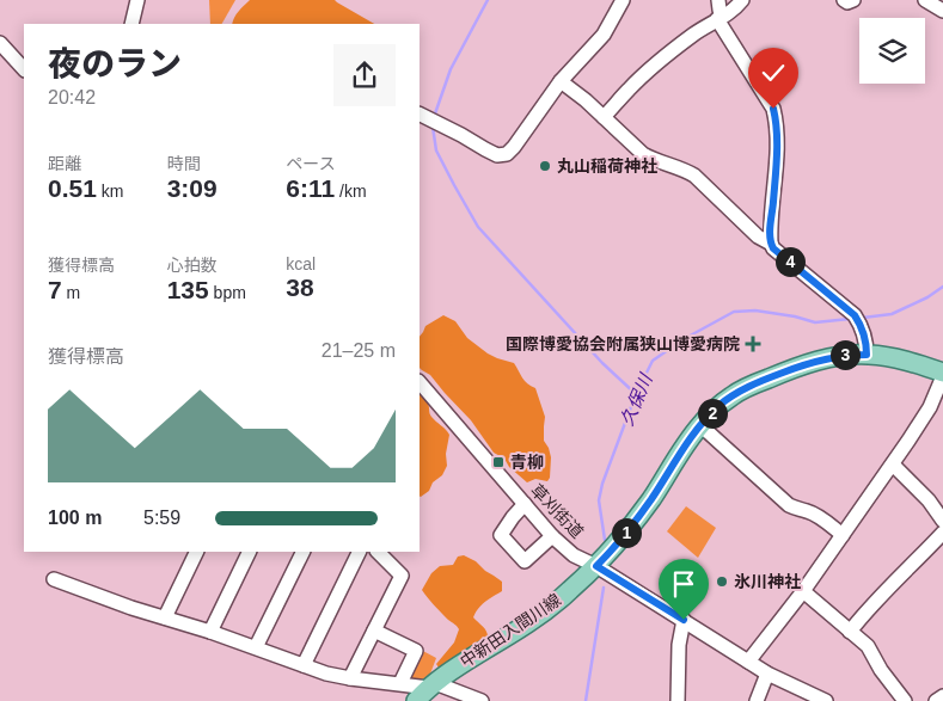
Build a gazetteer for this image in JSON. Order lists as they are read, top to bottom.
{
  "streets": {
    "main road": ["中新田入間川線"],
    "street": ["草刈街道"]
  },
  "crossings": [
    ["草刈街道", "中新田入間川線"]
  ],
  "water": ["久保川"],
  "places": {
    "other": ["丸山稲荷神社", "氷川神社"],
    "health": ["国際博愛協会附属狭山博愛病院"],
    "transit": ["青柳"]
  },
  "page": {
    "heading": ["夜のラン", "20:42"],
    "stats": [
      ["距離", "0.51 km"],
      ["時間", "3:09"],
      ["ペース", "6:11 /km"],
      ["獲得標高", "7 m"],
      ["心拍数", "135 bpm"],
      ["kcal", "38"]
    ],
    "pins": [
      "4",
      "3",
      "2",
      "1"
    ],
    "chart": ["獲得標高", "21–25 m"],
    "list": [
      {
        "name": "100 m",
        "note": "5:59"
      }
    ]
  }
}
